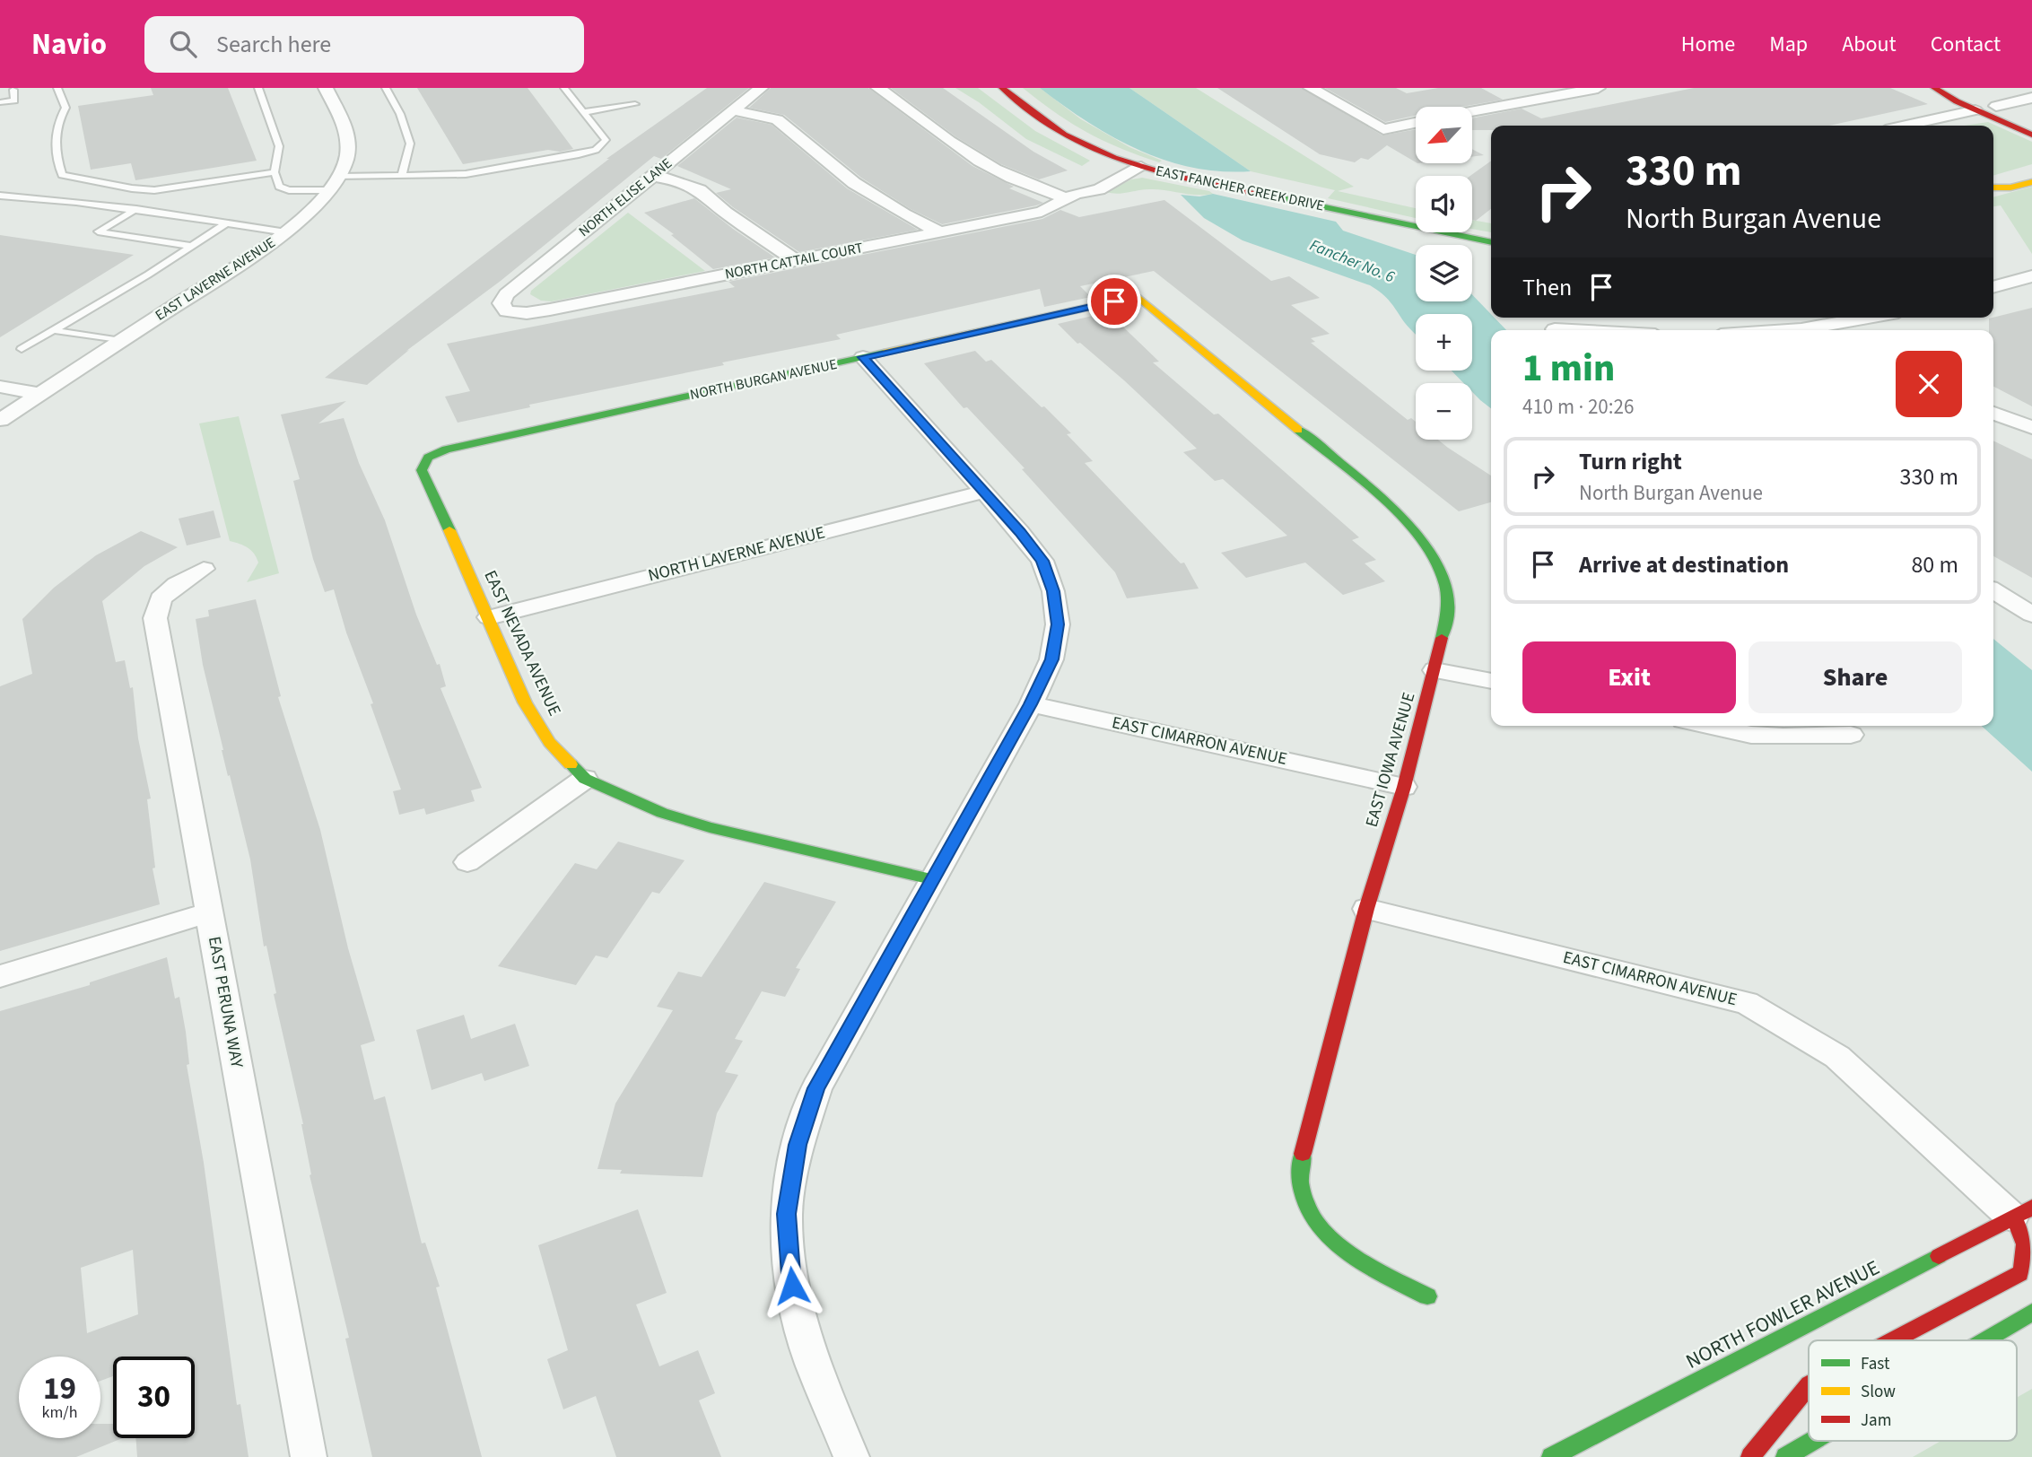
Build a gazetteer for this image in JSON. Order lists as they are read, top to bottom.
{
  "streets": {
    "street": [
      "EAST FANCHER CREEK DRIVE",
      "NORTH ELISE LANE",
      "NORTH CATTAIL COURT",
      "EAST LAVERNE AVENUE",
      "NORTH BURGAN AVENUE",
      "NORTH LAVERNE AVENUE",
      "EAST NEVADA AVENUE",
      "EAST CIMARRON AVENUE",
      "EAST IOWA AVENUE",
      "EAST PERUNA WAY",
      "NORTH FOWLER AVENUE"
    ]
  },
  "crossings": [
    ["EAST FANCHER CREEK DRIVE", "NORTH CATTAIL COURT"],
    ["NORTH ELISE LANE", "NORTH CATTAIL COURT"],
    ["NORTH BURGAN AVENUE", "EAST NEVADA AVENUE"],
    ["NORTH BURGAN AVENUE", "EAST IOWA AVENUE"],
    ["NORTH LAVERNE AVENUE", "EAST NEVADA AVENUE"],
    ["EAST CIMARRON AVENUE", "EAST IOWA AVENUE"],
    ["EAST CIMARRON AVENUE", "NORTH FOWLER AVENUE"]
  ],
  "water": ["Fancher No. 6"],
  "legend": ["Fast", "Slow", "Jam"],
  "north": "bottom left",
  "page": {
    "header": "Navio",
    "search": "Search here",
    "nav": [
      "Home",
      "Map",
      "About",
      "Contact"
    ],
    "map_buttons": ["+", "−"],
    "turn": ["330 m", "North Burgan Avenue"],
    "then": "Then",
    "heading": ["1 min", "410 m · 20:26"],
    "list": [
      {
        "name": "Turn right",
        "note": "North Burgan Avenue",
        "value": "330 m"
      },
      {
        "name": "Arrive at destination",
        "value": "80 m"
      }
    ],
    "buttons": ["Exit", "Share"],
    "speed": "19 km/h",
    "limit": "30"
  }
}
